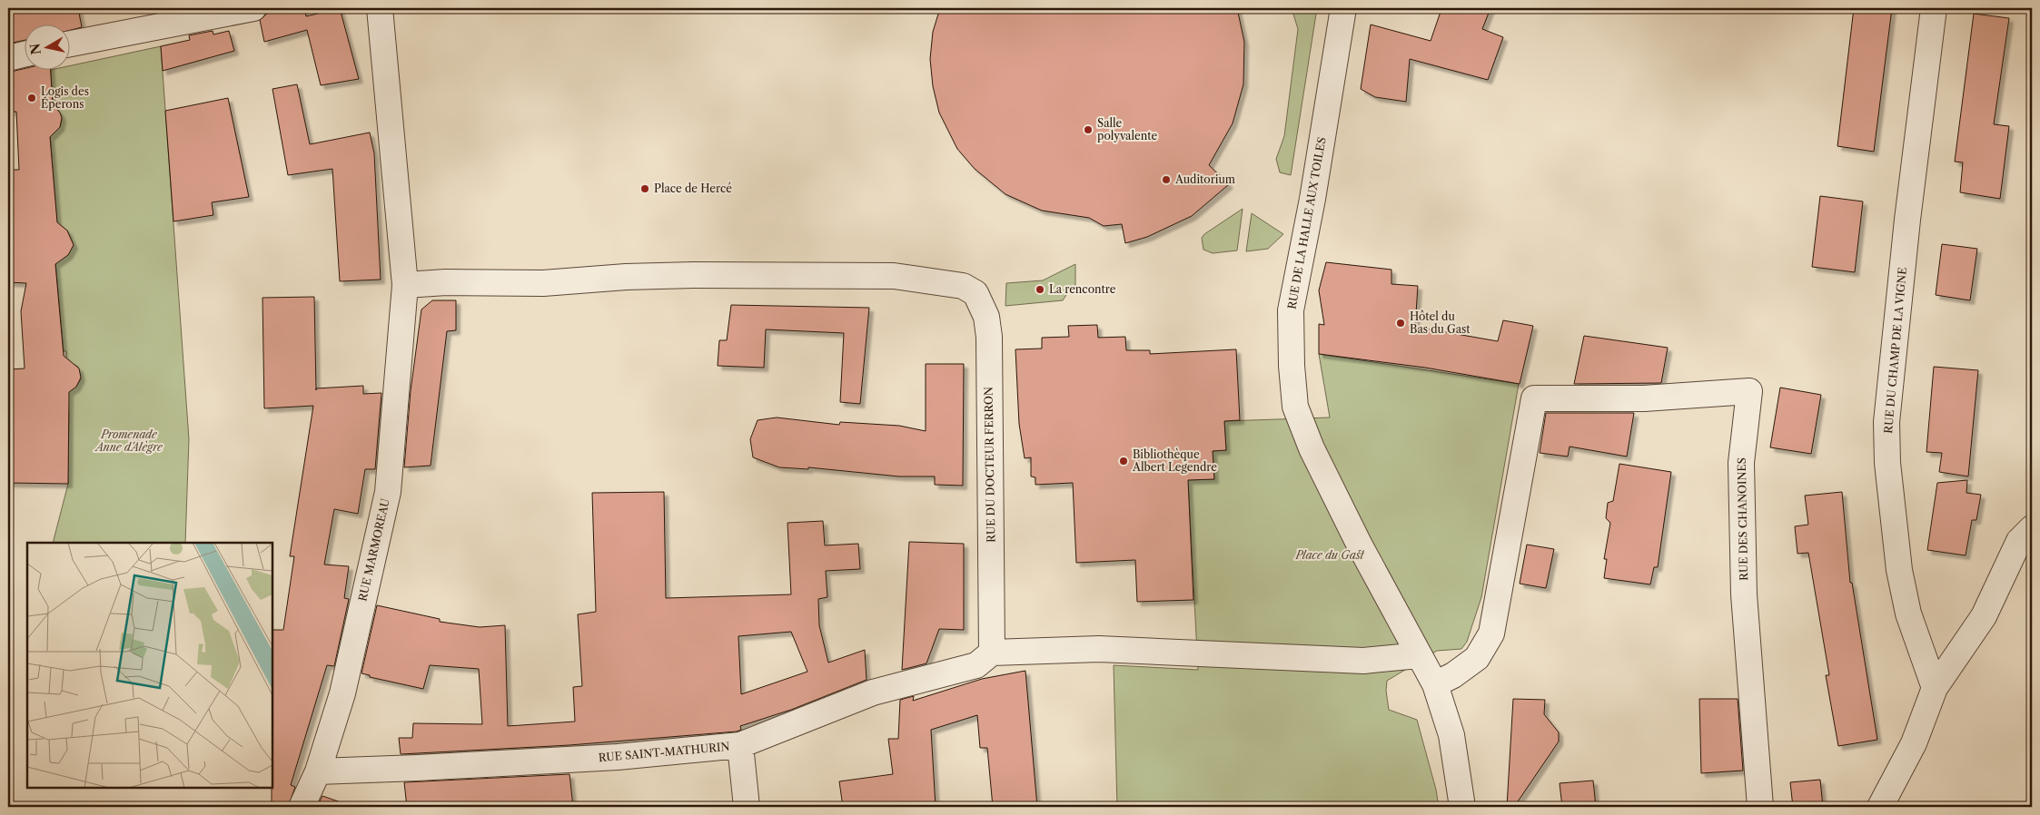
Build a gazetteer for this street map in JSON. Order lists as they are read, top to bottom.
{
  "streets": {
    "street": [
      "RUE DE LA HALLE AUX TOILES",
      "RUE DU CHAMP DE LA VIGNE",
      "RUE DU DOCTEUR FERRON",
      "RUE DES CHANOINES",
      "RUE MARMOREAU",
      "RUE SAINT-MATHURIN"
    ]
  },
  "crossings": [
    ["RUE DE LA HALLE AUX TOILES", "RUE DES CHANOINES"],
    ["RUE DU DOCTEUR FERRON", "RUE MARMOREAU"],
    ["RUE DU DOCTEUR FERRON", "RUE SAINT-MATHURIN"],
    ["RUE MARMOREAU", "RUE SAINT-MATHURIN"]
  ],
  "parks": ["Promenade Anne d'Alègre", "Place du Gast"],
  "places": [
    "Logis des Éperons",
    "Salle polyvalente",
    "Auditorium",
    "Place de Hercé",
    "La rencontre",
    "Hôtel du Bas du Gast",
    "Bibliothèque Albert Legendre"
  ],
  "north": "left"
}
